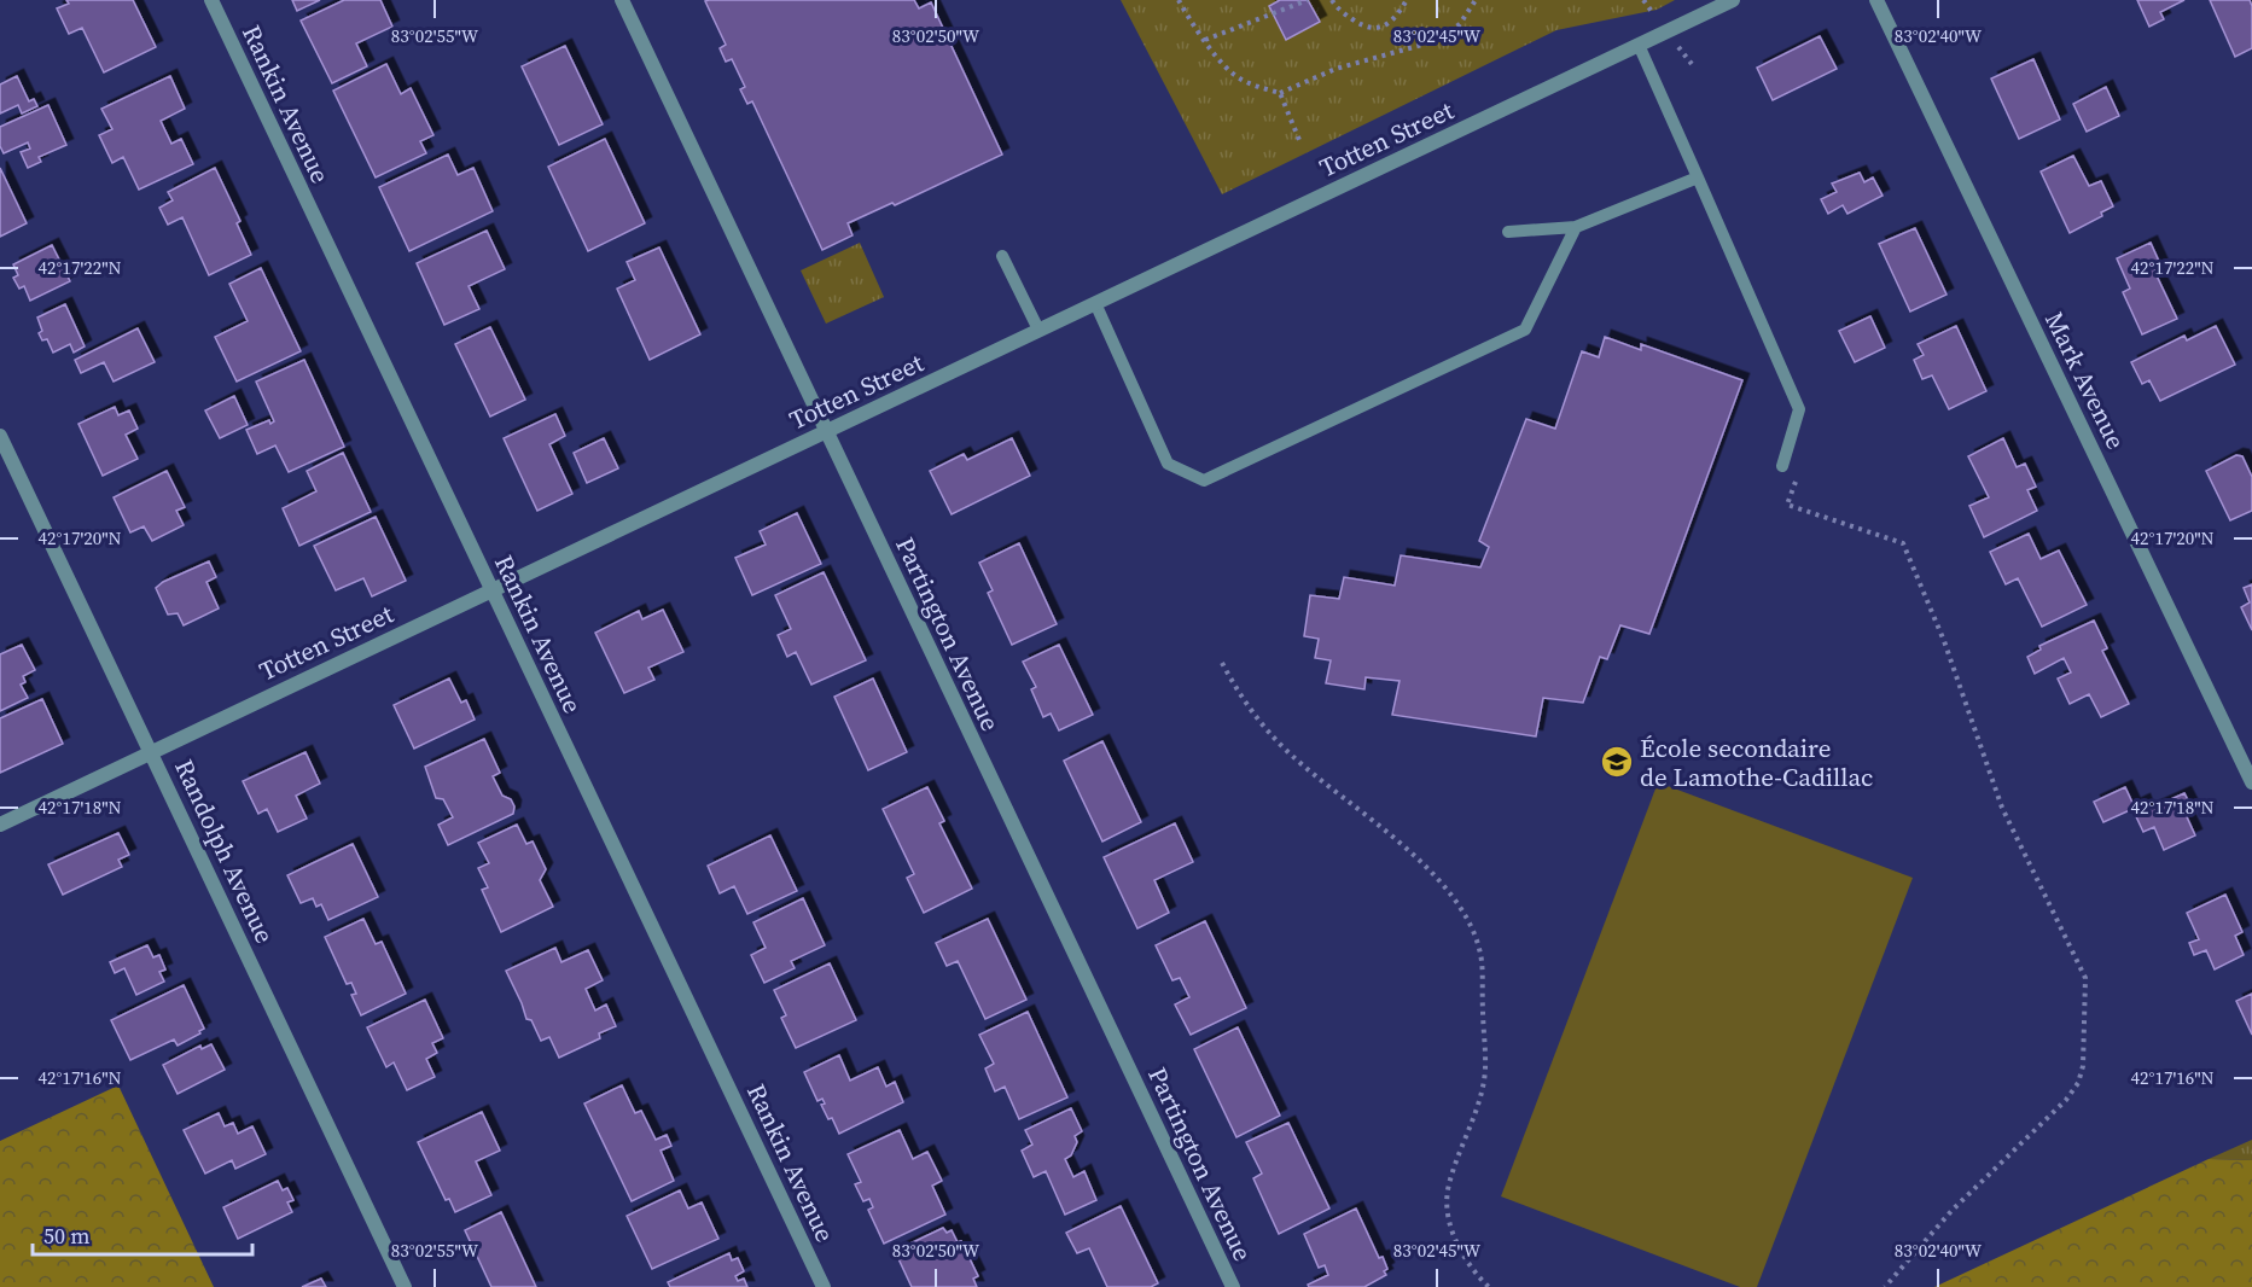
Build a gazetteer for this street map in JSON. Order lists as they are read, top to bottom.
{
  "streets": {
    "street": [
      "Rankin Avenue",
      "Totten Street",
      "Mark Avenue",
      "Partington Avenue",
      "Randolph Avenue"
    ]
  },
  "crossings": [
    ["Rankin Avenue", "Totten Street"],
    ["Totten Street", "Partington Avenue"],
    ["Totten Street", "Randolph Avenue"]
  ],
  "places": {
    "school or university": ["École secondaire de Lamothe-Cadillac"]
  },
  "scale_bar": "50 m",
  "coordinates": [
    "83°02'55\"W",
    "83°02'50\"W",
    "83°02'45\"W",
    "83°02'40\"W",
    "42°17'22\"N",
    "42°17'20\"N",
    "42°17'18\"N",
    "42°17'16\"N"
  ]
}
